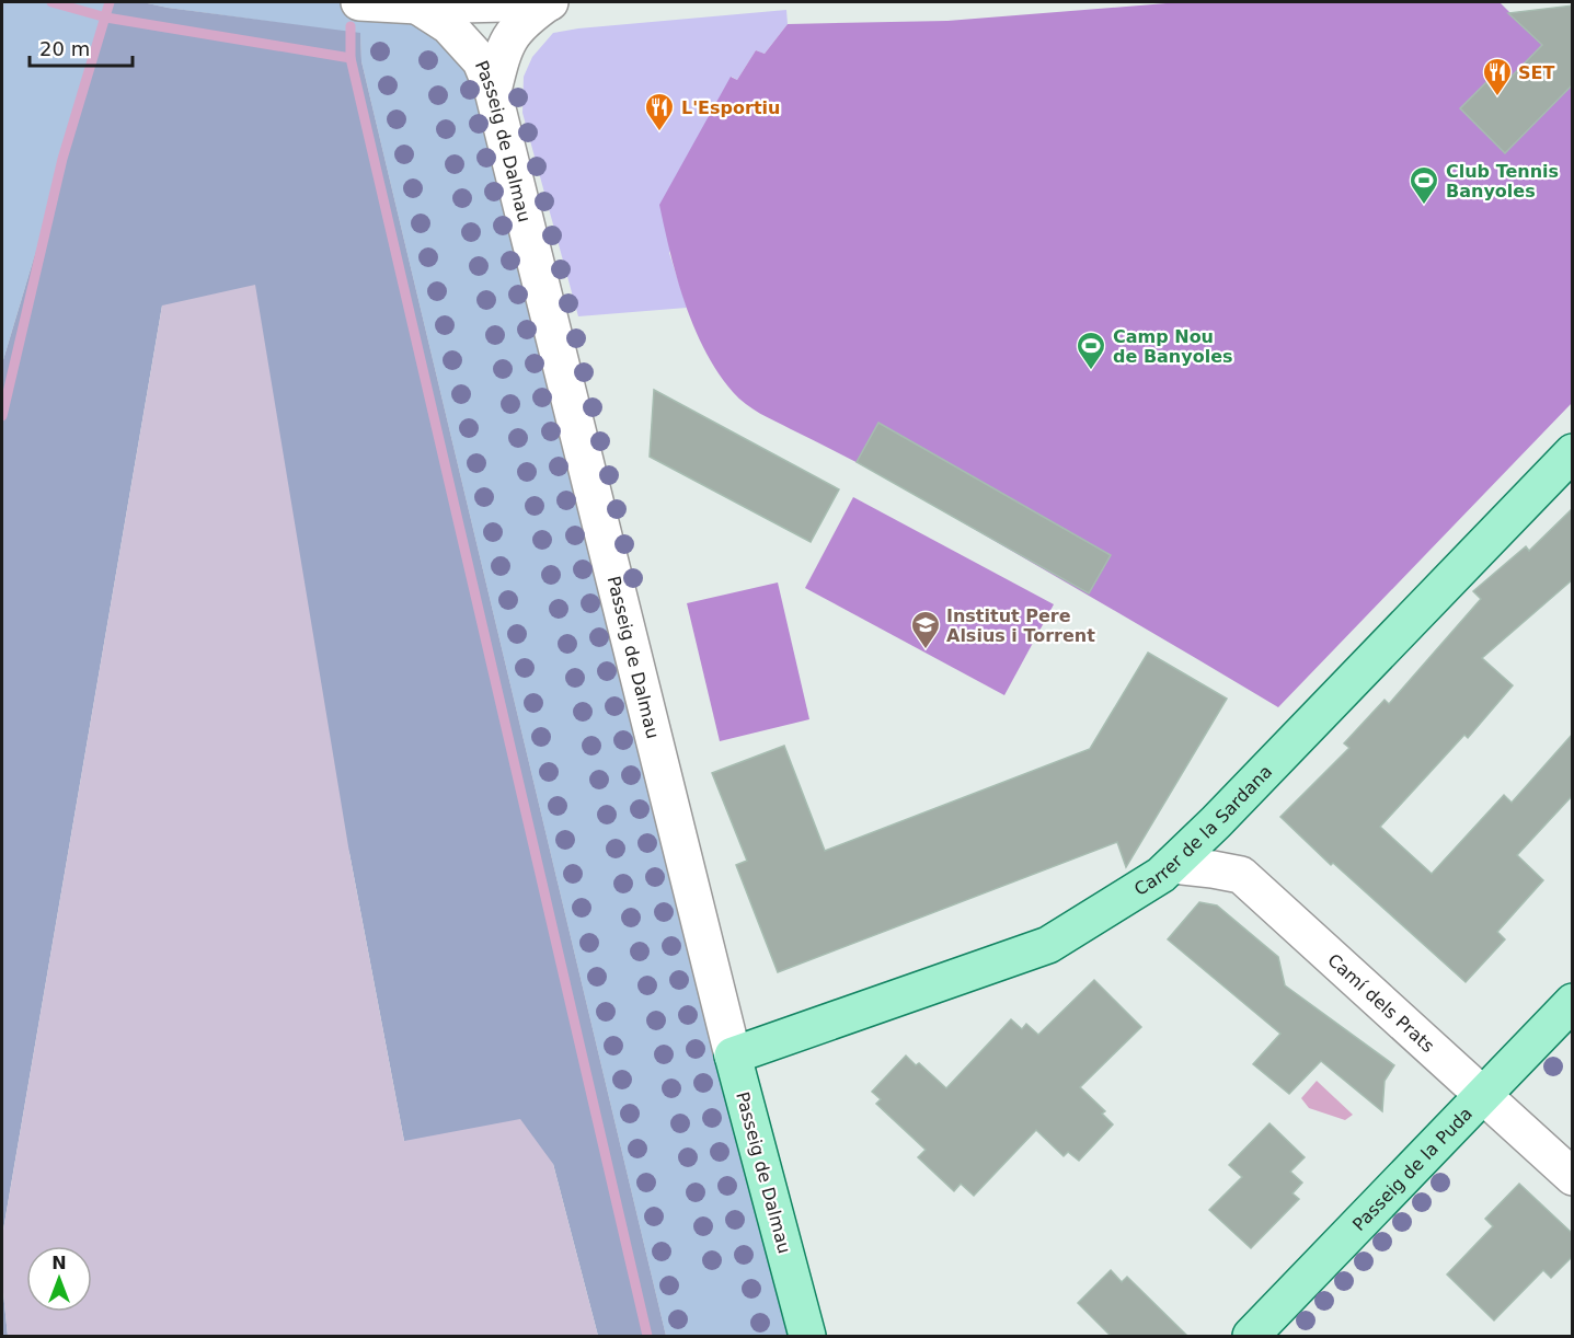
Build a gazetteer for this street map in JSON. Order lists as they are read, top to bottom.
{
  "streets": {
    "main road": ["Passeig de Dalmau", "Carrer de la Sardana", "Passeig de la Puda"],
    "street": ["Camí dels Prats"]
  },
  "crossings": [
    ["Passeig de Dalmau", "Carrer de la Sardana"],
    ["Carrer de la Sardana", "Camí dels Prats"],
    ["Camí dels Prats", "Passeig de la Puda"]
  ],
  "places": {
    "restaurant": ["SET", "L'Esportiu"],
    "sports": ["Club Tennis Banyoles", "Camp Nou de Banyoles"],
    "school or university": ["Institut Pere Alsius i Torrent"]
  },
  "scale_bar": "20 m",
  "north": "top"
}
